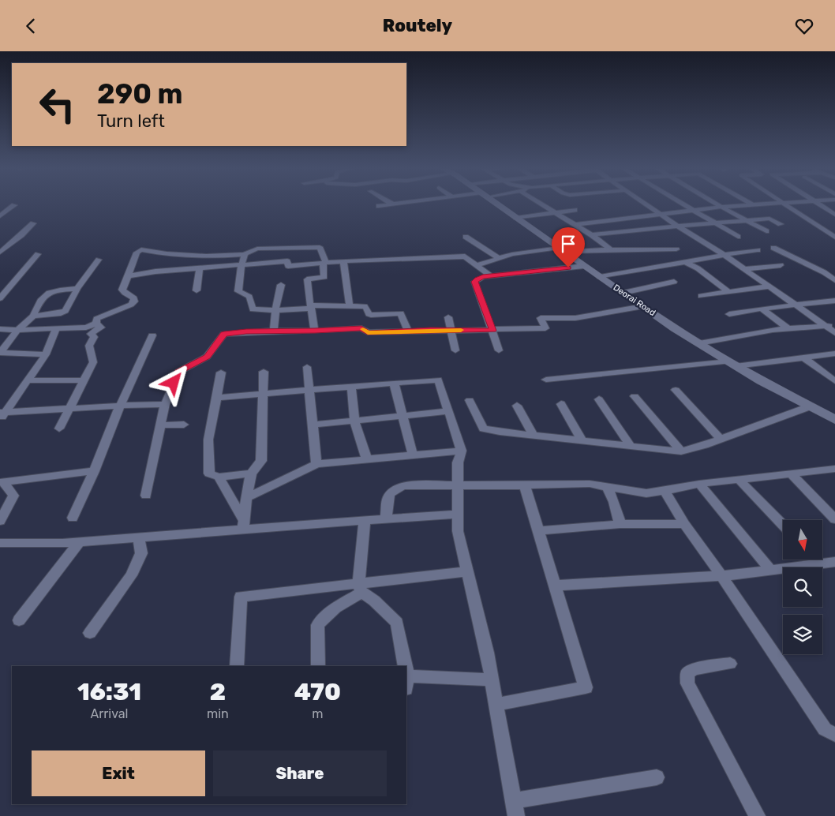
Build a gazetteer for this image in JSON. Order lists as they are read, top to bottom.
{
  "streets": {
    "street": ["Deorai Road"]
  },
  "north": "bottom",
  "page": {
    "header": "Routely",
    "turn": ["290 m", "Turn left"],
    "eta": [
      "16:31",
      "Arrival",
      "2",
      "min",
      "470",
      "m"
    ],
    "buttons": ["Exit", "Share"]
  }
}
